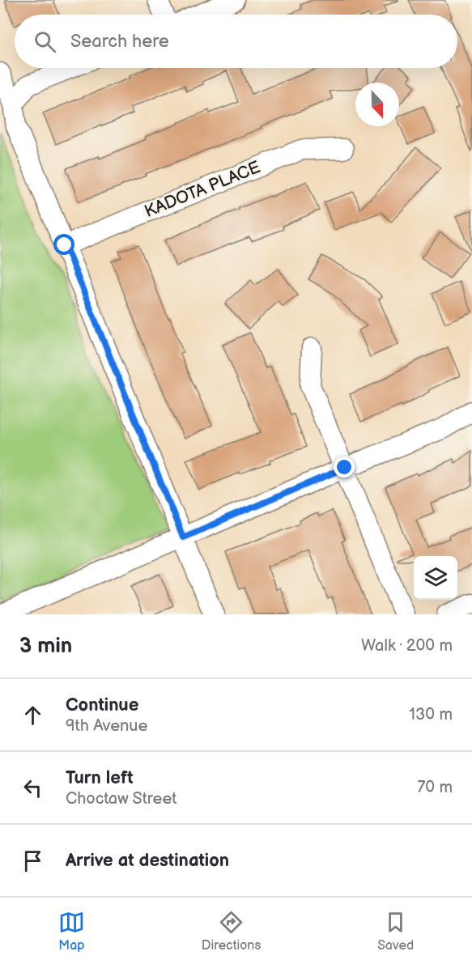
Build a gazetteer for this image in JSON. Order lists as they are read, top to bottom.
{
  "streets": {
    "street": ["KADOTA PLACE"]
  },
  "north": "bottom",
  "page": {
    "search": "Search here",
    "heading": ["3 min", "Walk · 200 m"],
    "list": [
      ["Continue", "9th Avenue", "130 m"],
      ["Turn left", "Choctaw Street", "70 m"],
      "Arrive at destination"
    ],
    "nav": ["Map", "Directions", "Saved"]
  }
}
